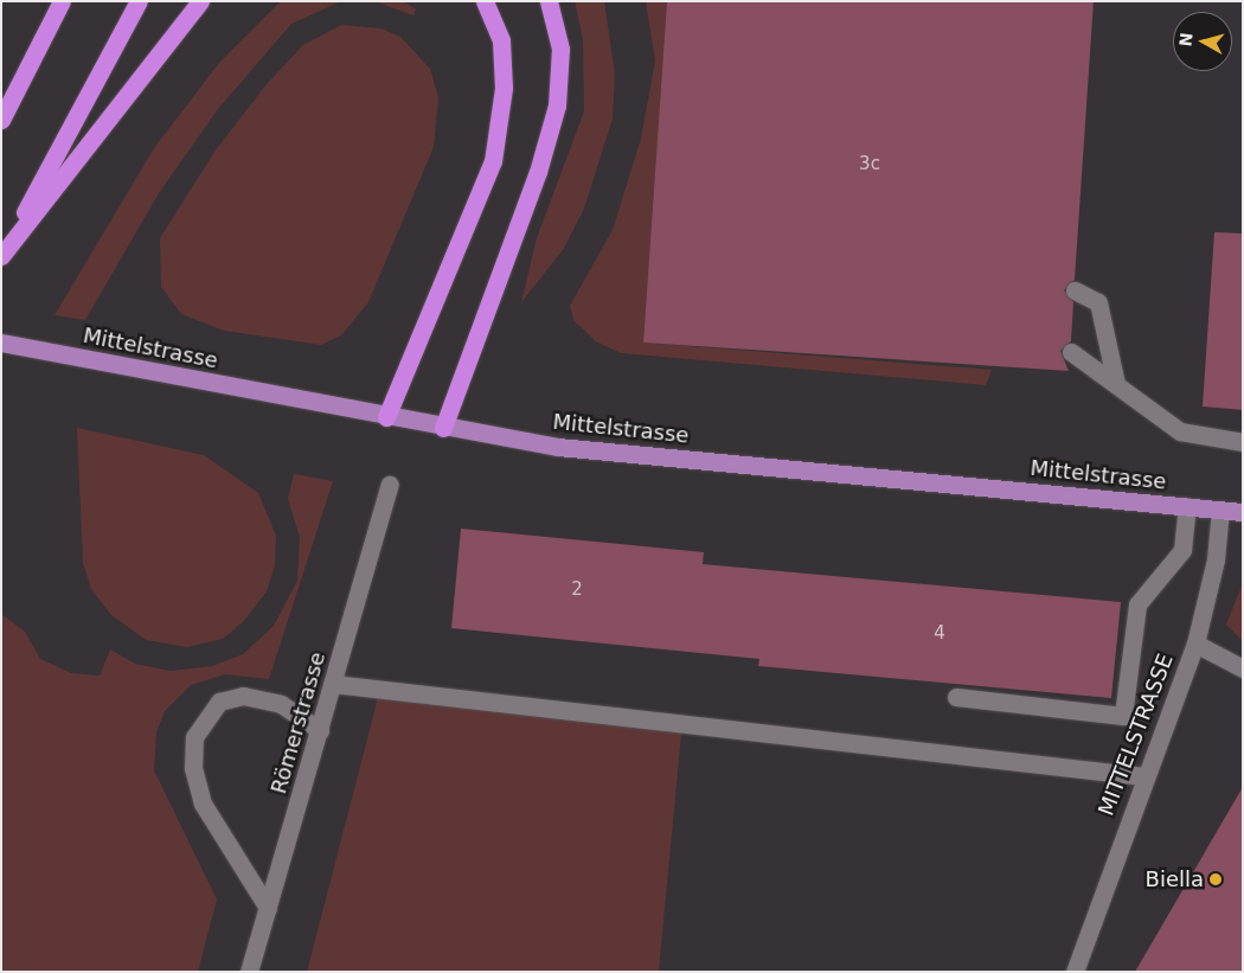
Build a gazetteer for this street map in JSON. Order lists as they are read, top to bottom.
{
  "streets": {
    "main road": ["Mittelstrasse"],
    "street": ["Römerstrasse", "MITTELSTRASSE"]
  },
  "crossings": [
    ["Mittelstrasse", "MITTELSTRASSE"]
  ],
  "places": ["Biella"],
  "house_numbers": ["3c", "2", "4"],
  "north": "left"
}
